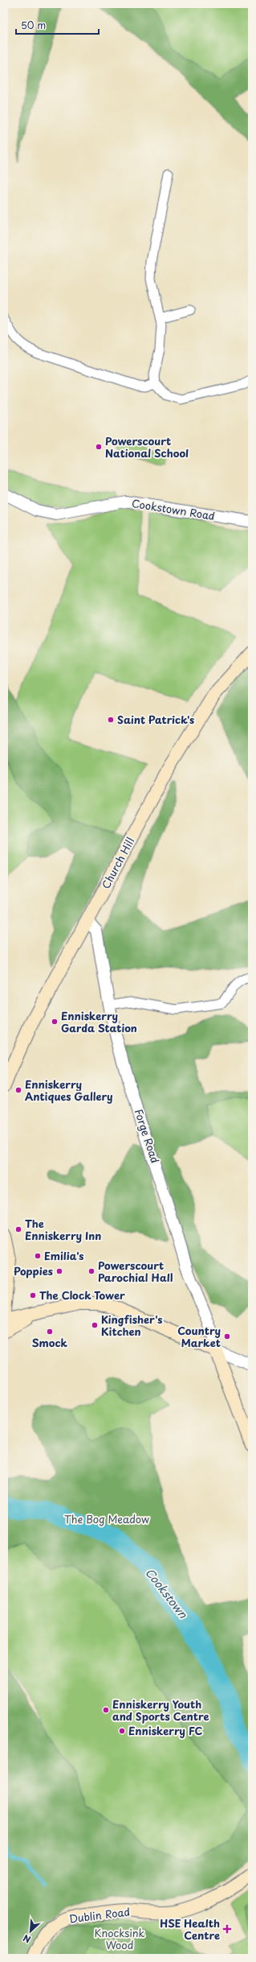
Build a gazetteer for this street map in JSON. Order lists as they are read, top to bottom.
{
  "streets": {
    "main road": ["Church Hill", "Dublin Road"],
    "street": ["Cookstown Road", "Forge Road"]
  },
  "crossings": [
    ["Church Hill", "Forge Road"]
  ],
  "water": ["Cookstown"],
  "parks": ["The Bog Meadow", "Knocksink Wood"],
  "places": {
    "other": [
      "Powerscourt National School",
      "Saint Patrick's",
      "Enniskerry Garda Station",
      "Enniskerry Antiques Gallery",
      "The Enniskerry Inn",
      "Emilia's",
      "Poppies",
      "Powerscourt Parochial Hall",
      "The Clock Tower",
      "Kingfisher's Kitchen",
      "Smock",
      "Country Market",
      "Enniskerry Youth and Sports Centre",
      "Enniskerry FC"
    ],
    "health": ["HSE Health Centre"]
  },
  "scale_bar": "50 m",
  "north": "bottom left"
}
